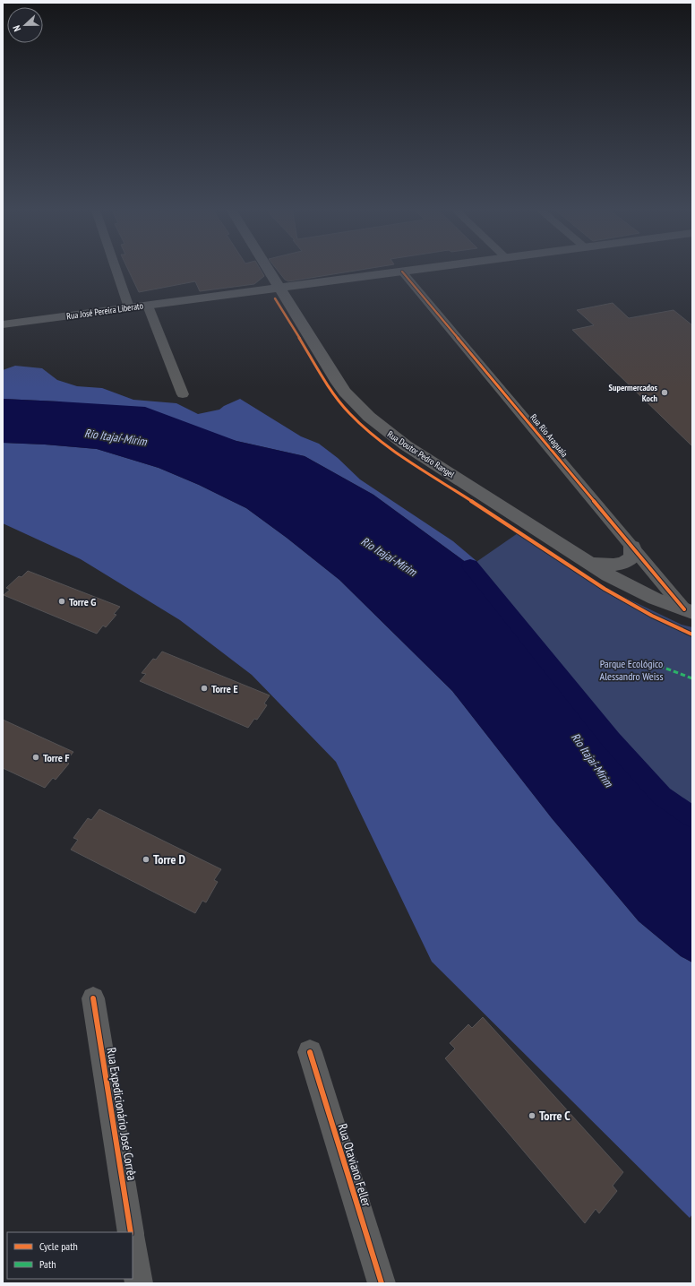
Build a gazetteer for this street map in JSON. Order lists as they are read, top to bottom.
{
  "streets": {
    "main road": ["Rua José Pereira Liberato", "Rua Doutor Pedro Rangel"],
    "street": ["Rua Rio Araguaia", "Rua Expedicionário José Corrêa", "Rua Otaviano Feller"]
  },
  "crossings": [
    ["Rua José Pereira Liberato", "Rua Rio Araguaia"],
    ["Rua José Pereira Liberato", "Rua Doutor Pedro Rangel"],
    ["Rua Rio Araguaia", "Rua Doutor Pedro Rangel"]
  ],
  "water": ["Rio Itajaí-Mirim"],
  "parks": ["Parque Ecológico Alessandro Weiss"],
  "places": [
    "Supermercados Koch",
    "Torre G",
    "Torre E",
    "Torre F",
    "Torre D",
    "Torre C"
  ],
  "legend": ["Cycle path", "Path"],
  "north": "left"
}
